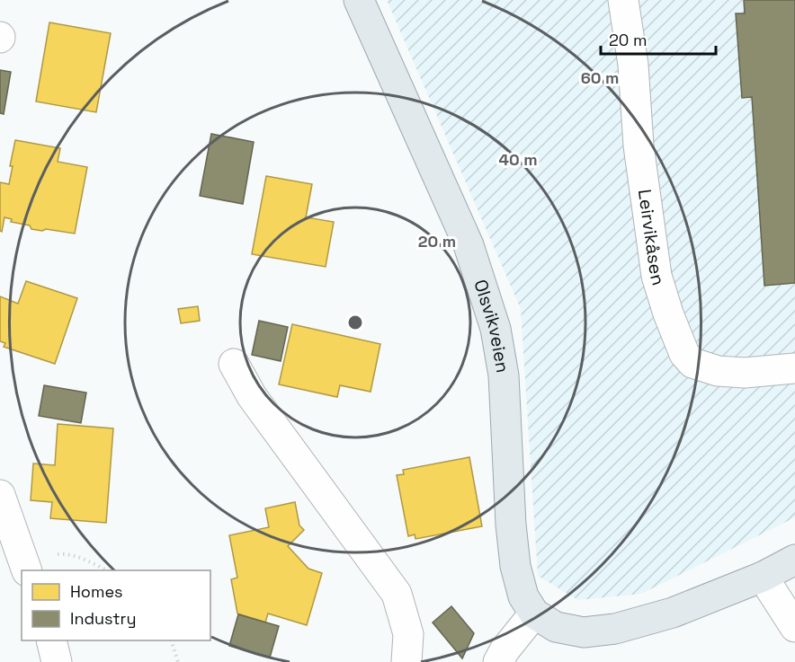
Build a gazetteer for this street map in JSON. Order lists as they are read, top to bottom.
{
  "streets": {
    "main road": ["Olsvikveien"],
    "street": ["Leirvikåsen"]
  },
  "legend": ["Homes", "Industry"],
  "scale_bar": "20 m",
  "rings": ["60 m", "40 m", "20 m"]
}
